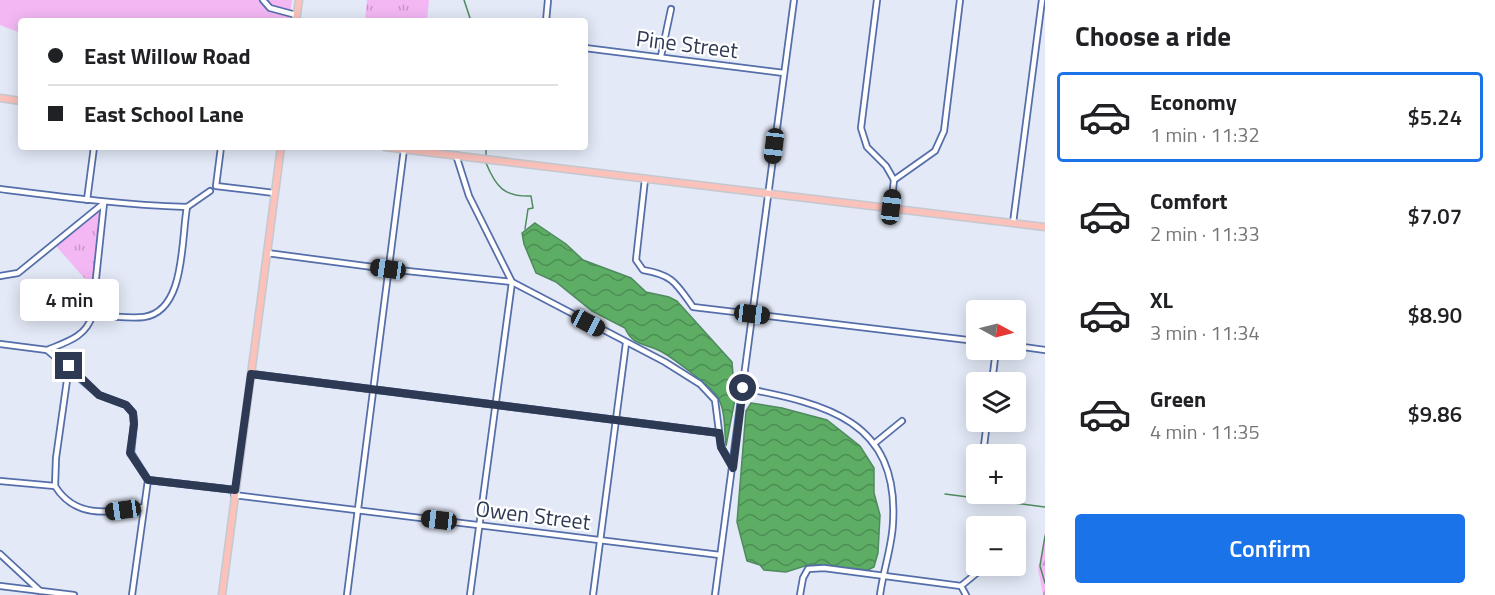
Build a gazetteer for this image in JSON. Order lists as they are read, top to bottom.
{
  "streets": {
    "street": ["Pine Street", "Owen Street"]
  },
  "north": "right",
  "page": {
    "heading": "Choose a ride",
    "banner": ["East Willow Road", "East School Lane"],
    "list": [
      {
        "name": "Economy",
        "note": "1 min · 11:32",
        "value": "$5.24"
      },
      {
        "name": "Comfort",
        "note": "2 min · 11:33",
        "value": "$7.07"
      },
      {
        "name": "XL",
        "note": "3 min · 11:34",
        "value": "$8.90"
      },
      {
        "name": "Green",
        "note": "4 min · 11:35",
        "value": "$9.86"
      }
    ],
    "bubble": "4 min",
    "map_buttons": ["+", "−"],
    "buttons": "Confirm"
  }
}
